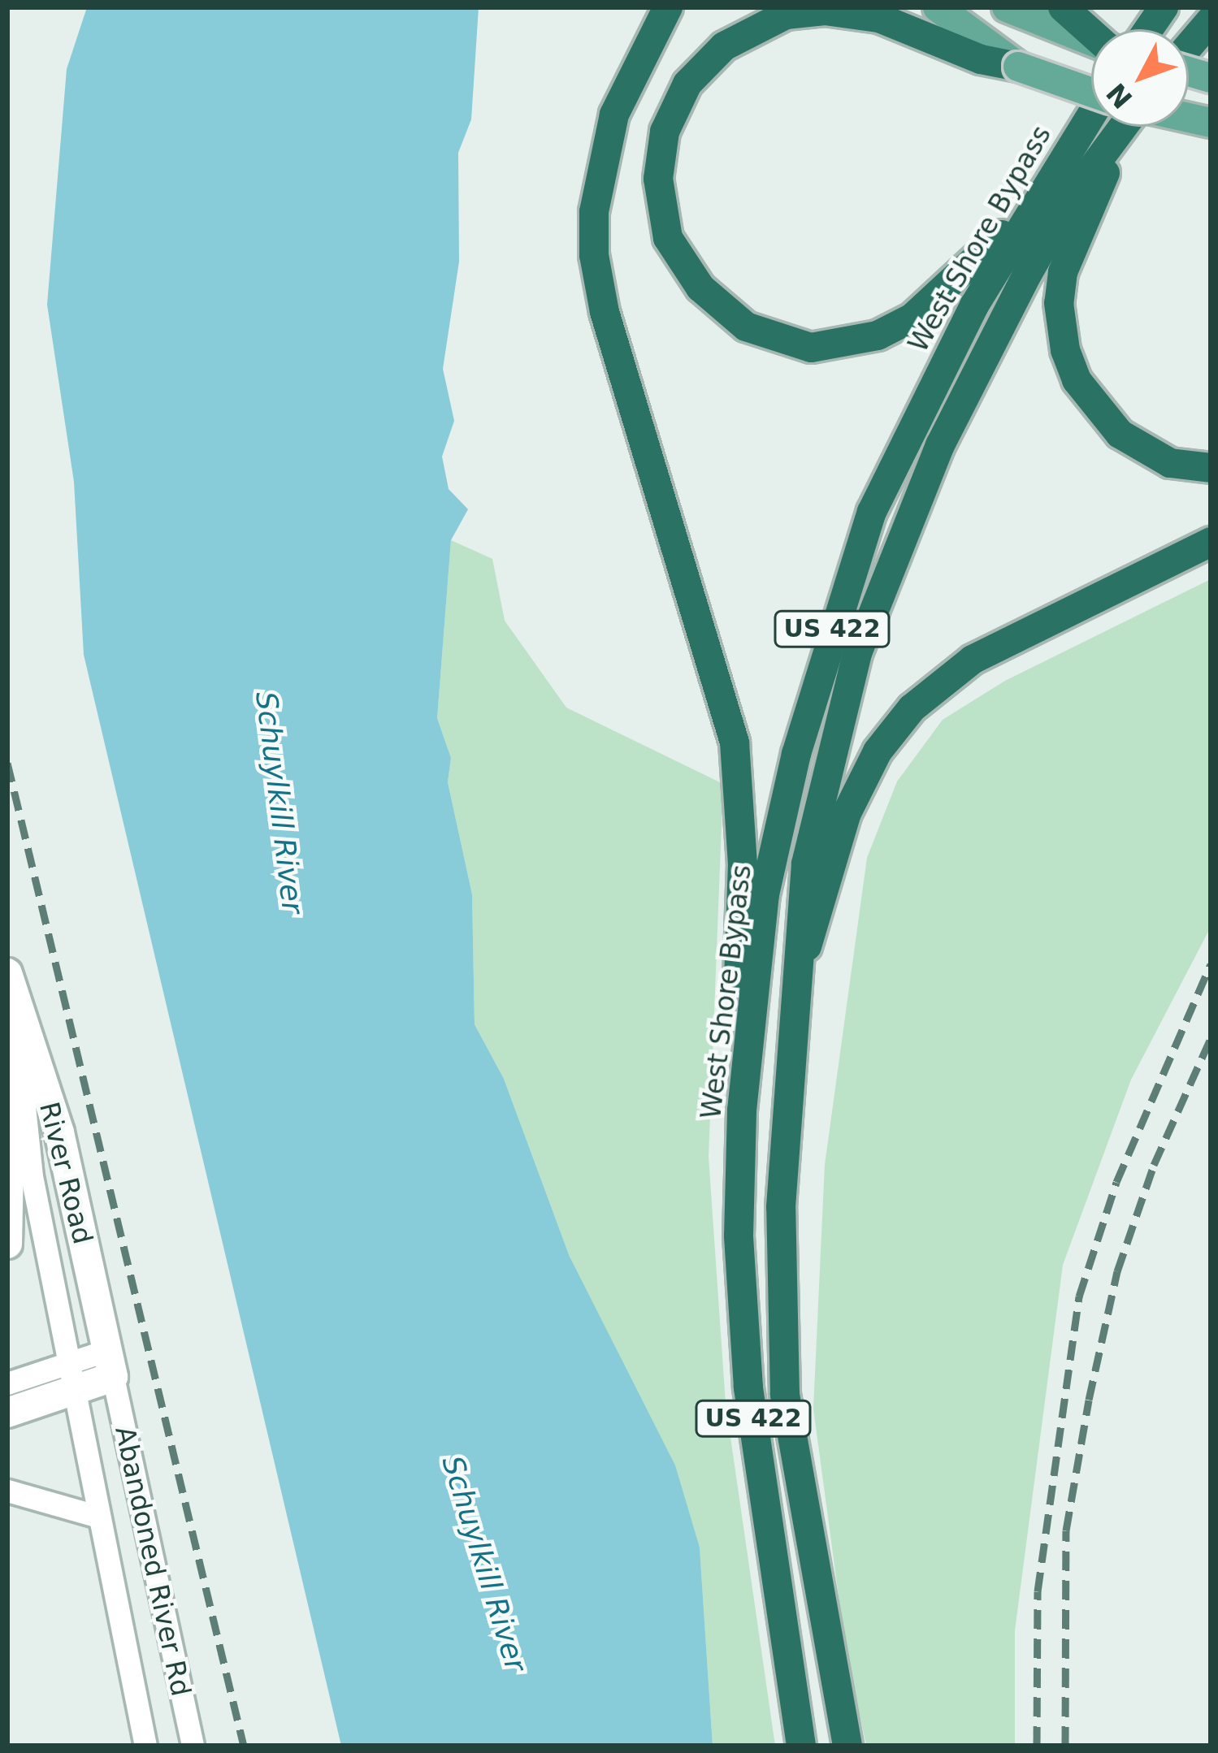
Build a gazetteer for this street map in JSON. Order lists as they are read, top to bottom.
{
  "streets": {
    "highway": ["West Shore Bypass", "US 422"],
    "street": ["River Road", "Abandoned River Rd"]
  },
  "crossings": [
    ["River Road", "Abandoned River Rd"]
  ],
  "water": ["Schuylkill River"],
  "north": "bottom left"
}
